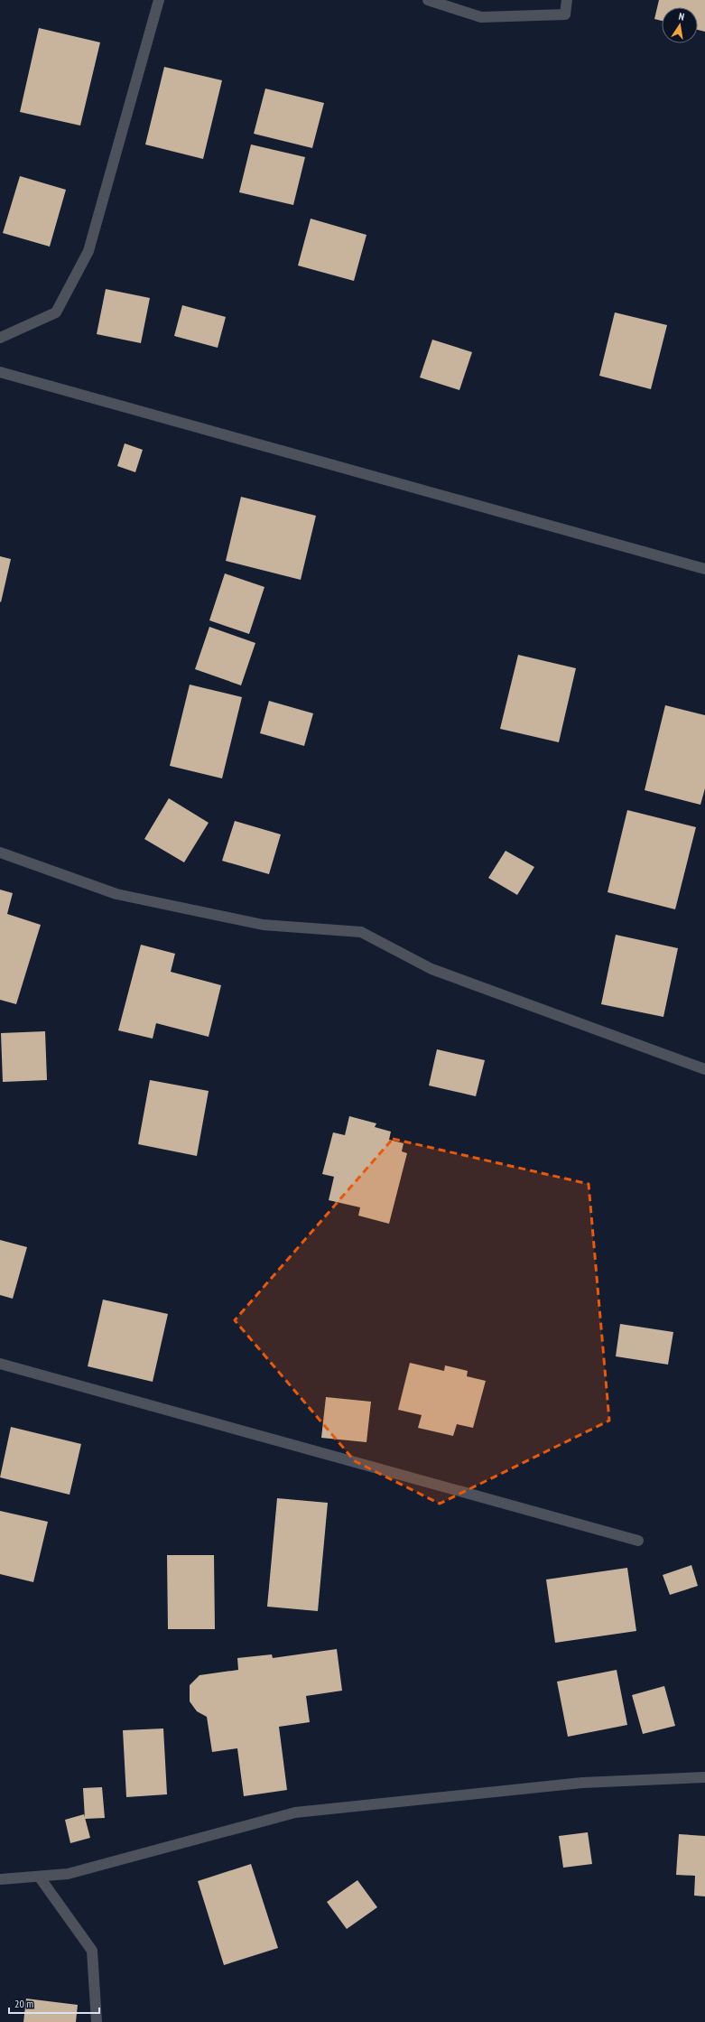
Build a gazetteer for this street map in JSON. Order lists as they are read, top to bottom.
{
  "scale_bar": "20 m",
  "north": "top"
}
